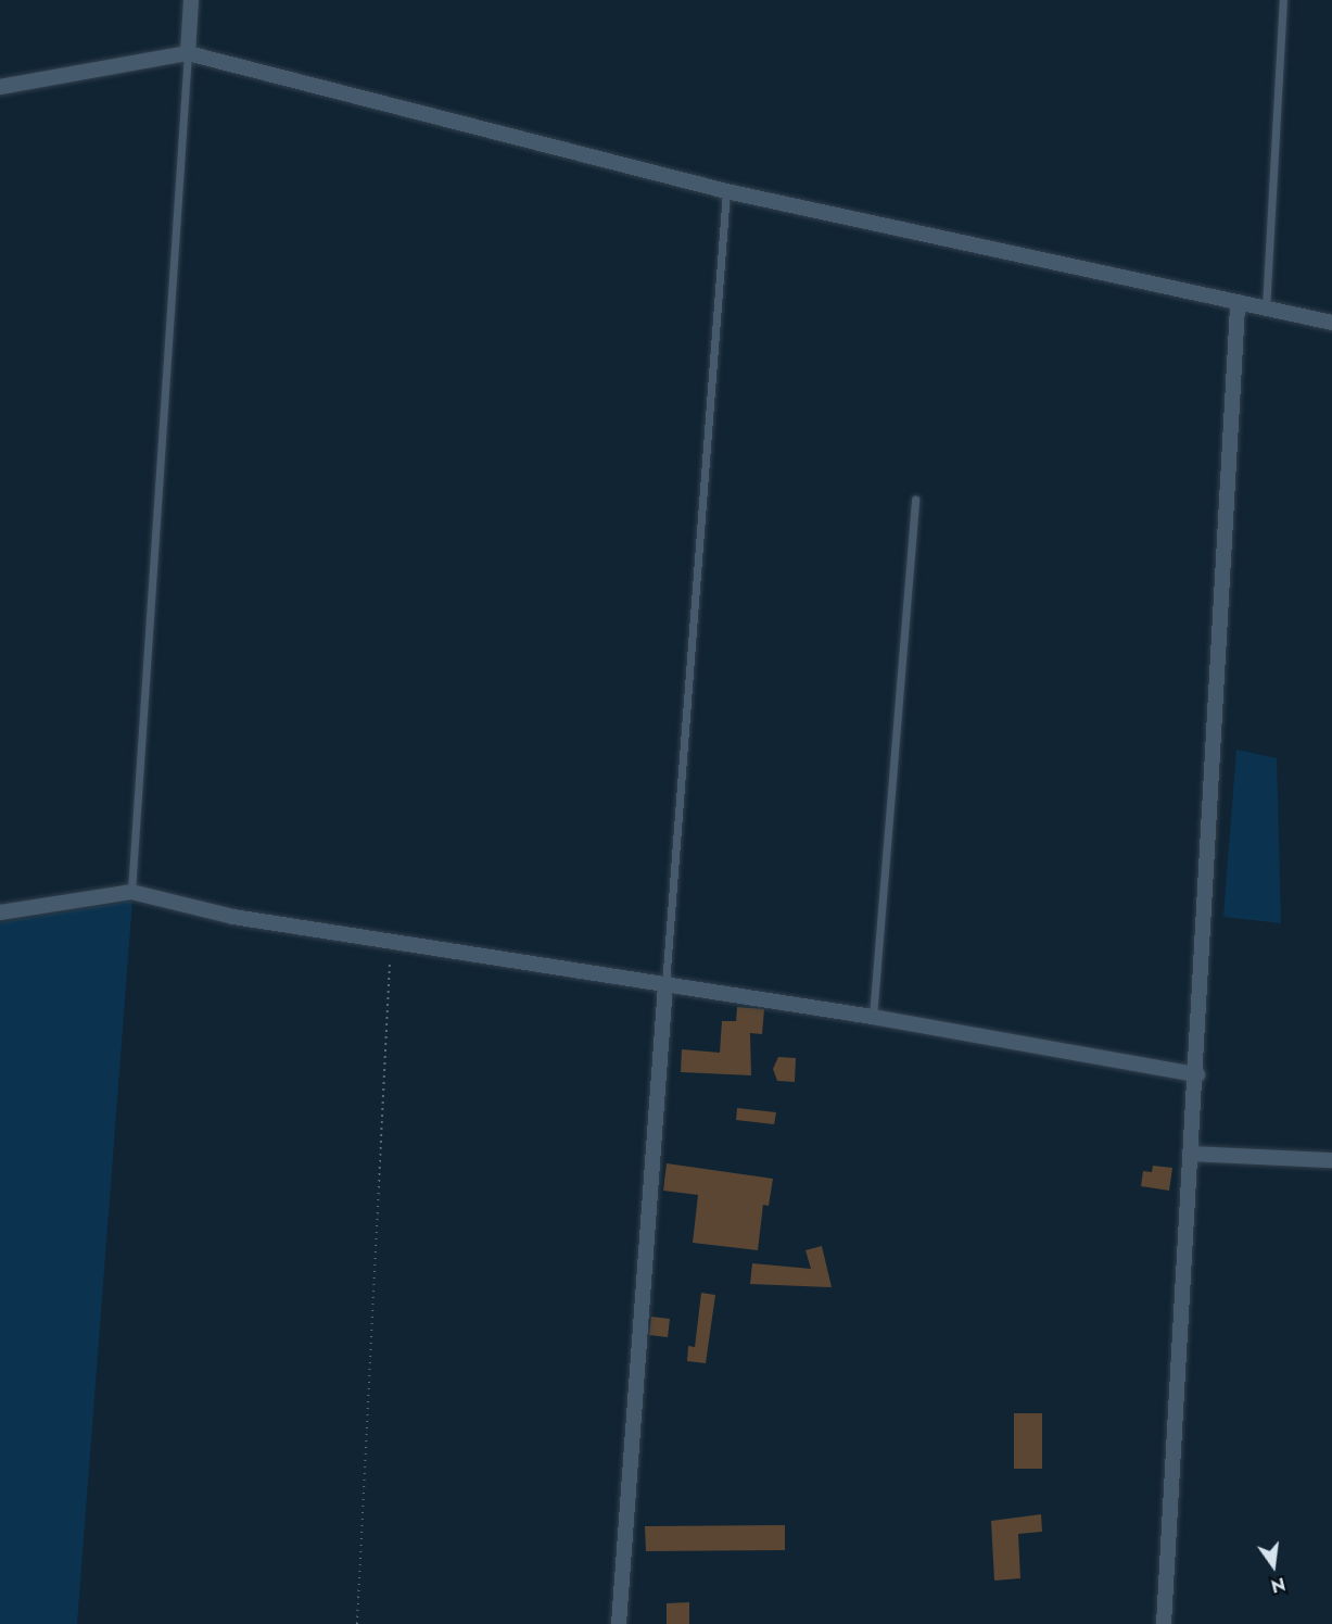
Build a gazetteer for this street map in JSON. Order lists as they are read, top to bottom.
{
  "north": "bottom"
}
